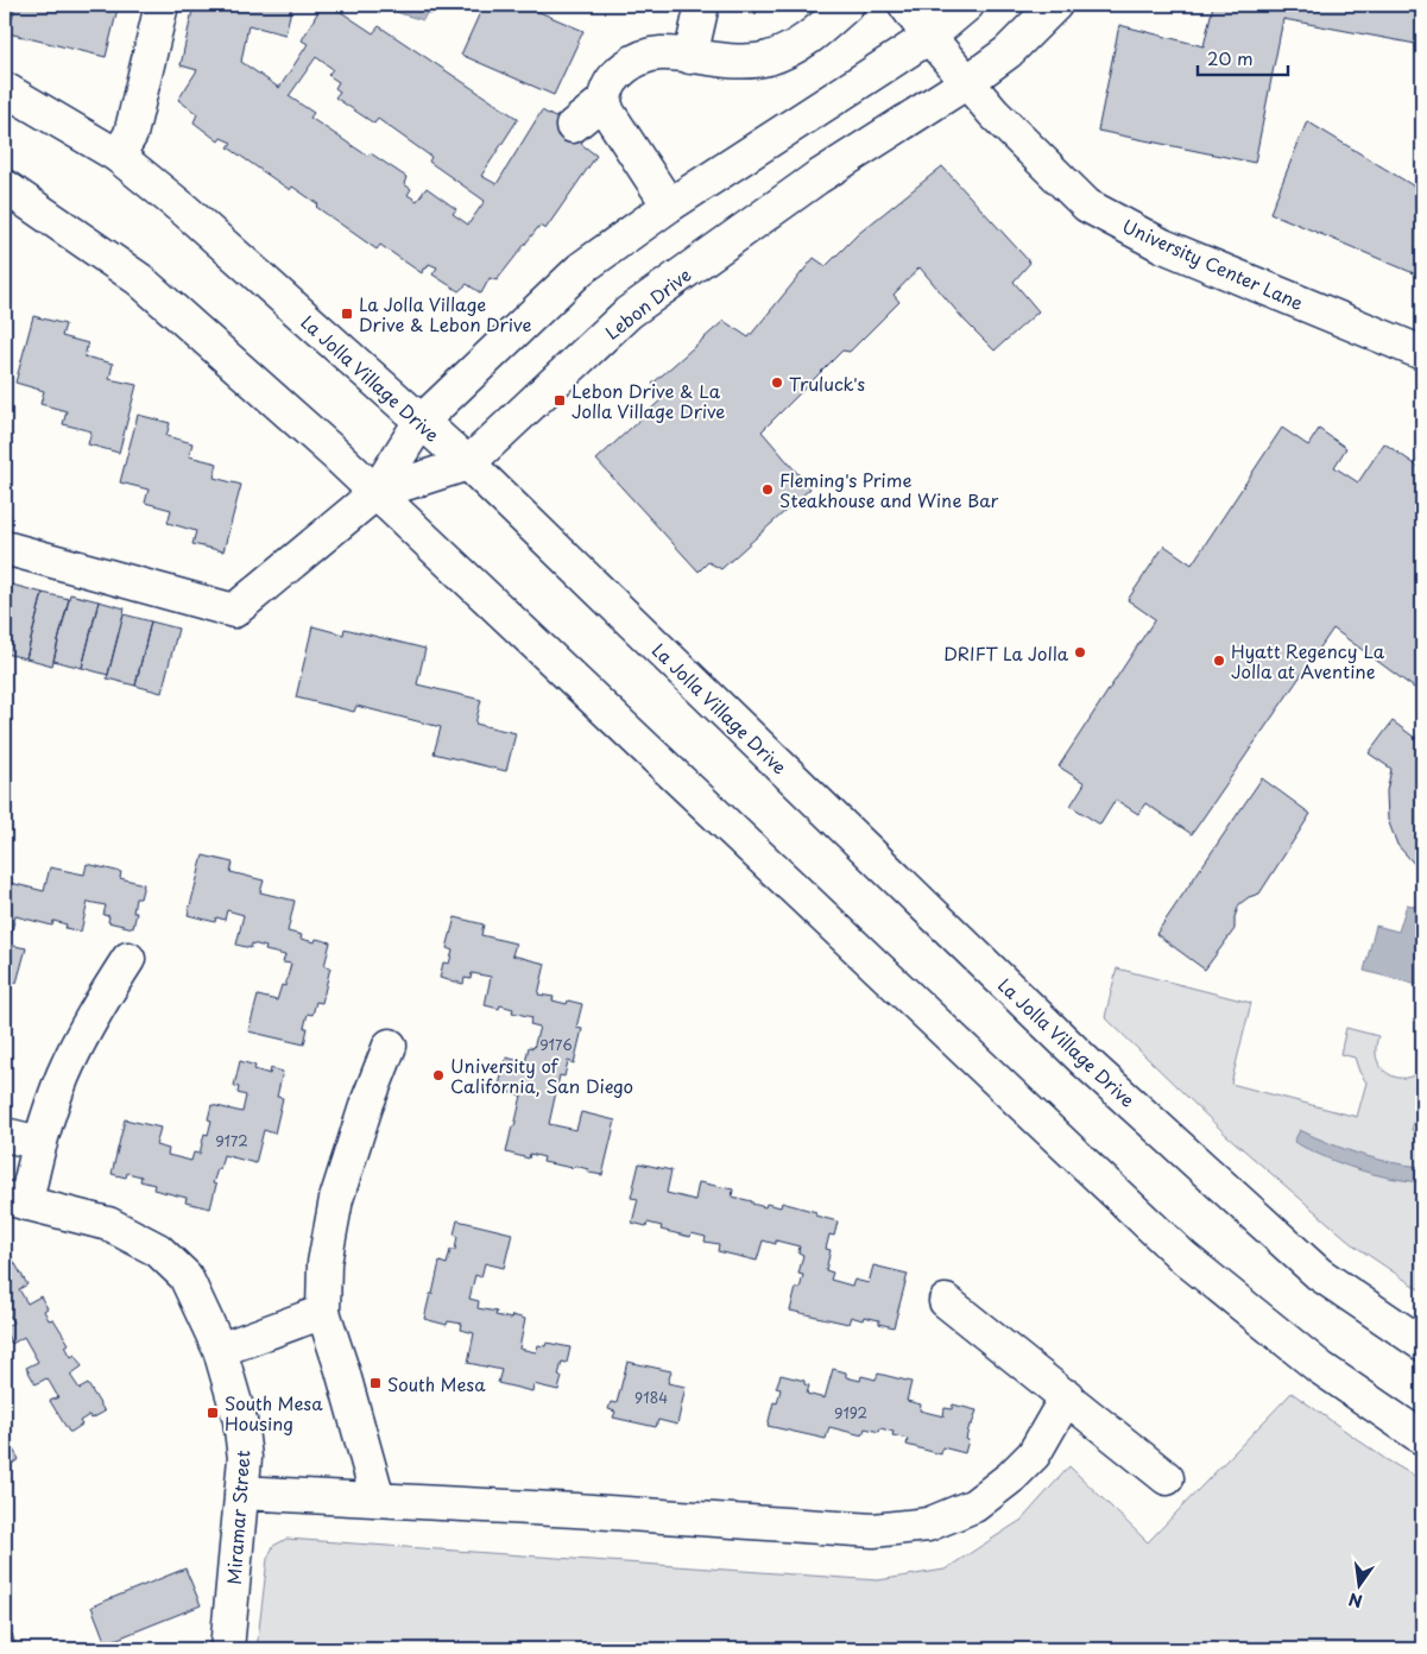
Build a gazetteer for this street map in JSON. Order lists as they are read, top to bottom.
{
  "streets": {
    "main road": [
      "University Center Lane",
      "Lebon Drive",
      "La Jolla Village Drive",
      "Miramar Street"
    ]
  },
  "crossings": [
    ["University Center Lane", "Lebon Drive"],
    ["Lebon Drive", "La Jolla Village Drive"]
  ],
  "places": {
    "transit": [
      "La Jolla Village Drive & Lebon Drive",
      "Lebon Drive & La Jolla Village Drive",
      "South Mesa",
      "South Mesa Housing"
    ],
    "other": [
      "Truluck's",
      "Fleming's Prime Steakhouse and Wine Bar",
      "DRIFT La Jolla",
      "Hyatt Regency La Jolla at Aventine",
      "University of California, San Diego"
    ]
  },
  "house_numbers": [
    "9176",
    "9172",
    "9184",
    "9192"
  ],
  "scale_bar": "20 m",
  "north": "bottom"
}
